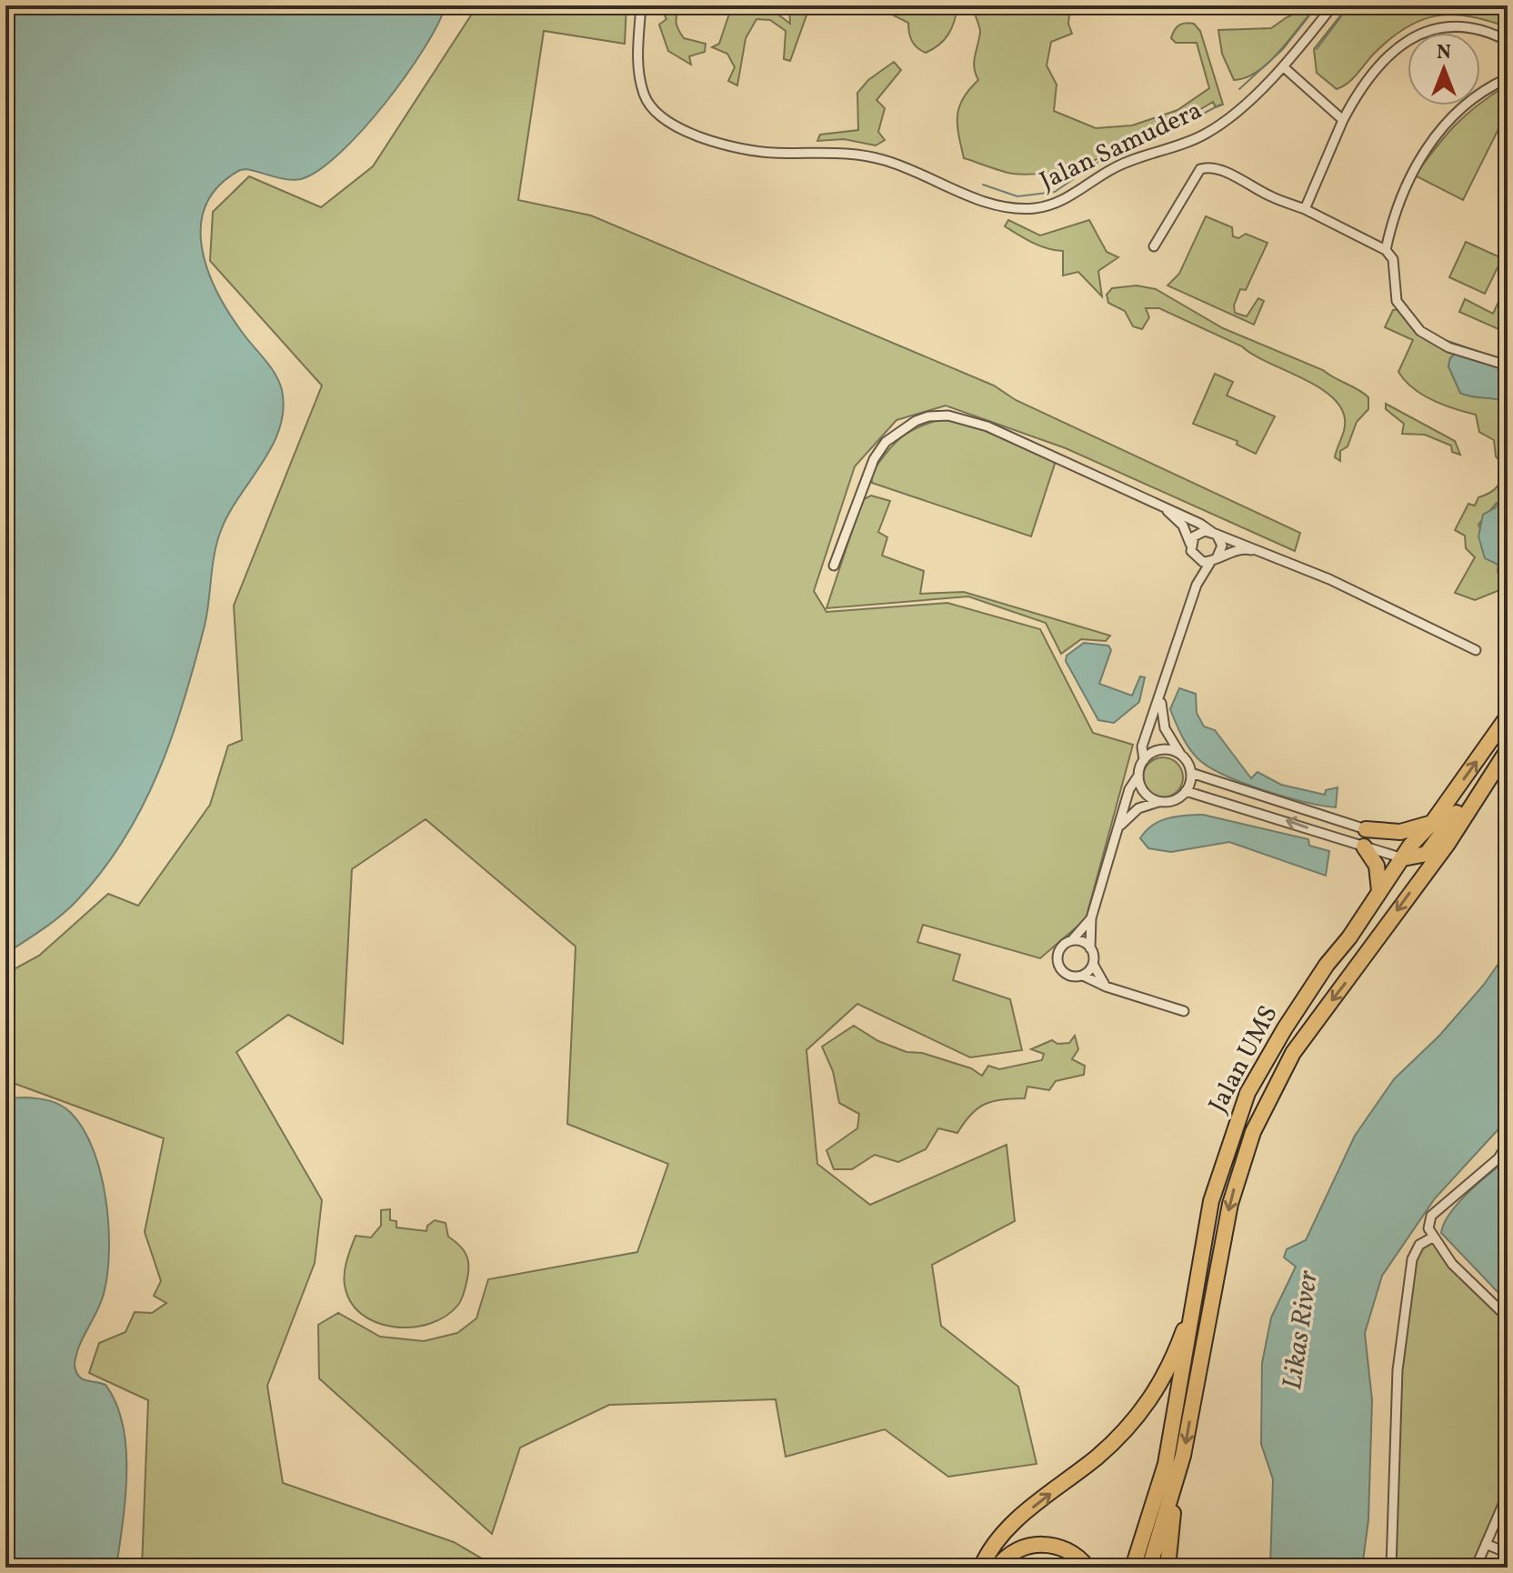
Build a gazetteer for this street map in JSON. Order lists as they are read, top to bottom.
{
  "streets": {
    "highway": ["Jalan UMS"],
    "street": ["Jalan Samudera"]
  },
  "water": ["Likas River"],
  "north": "top"
}
